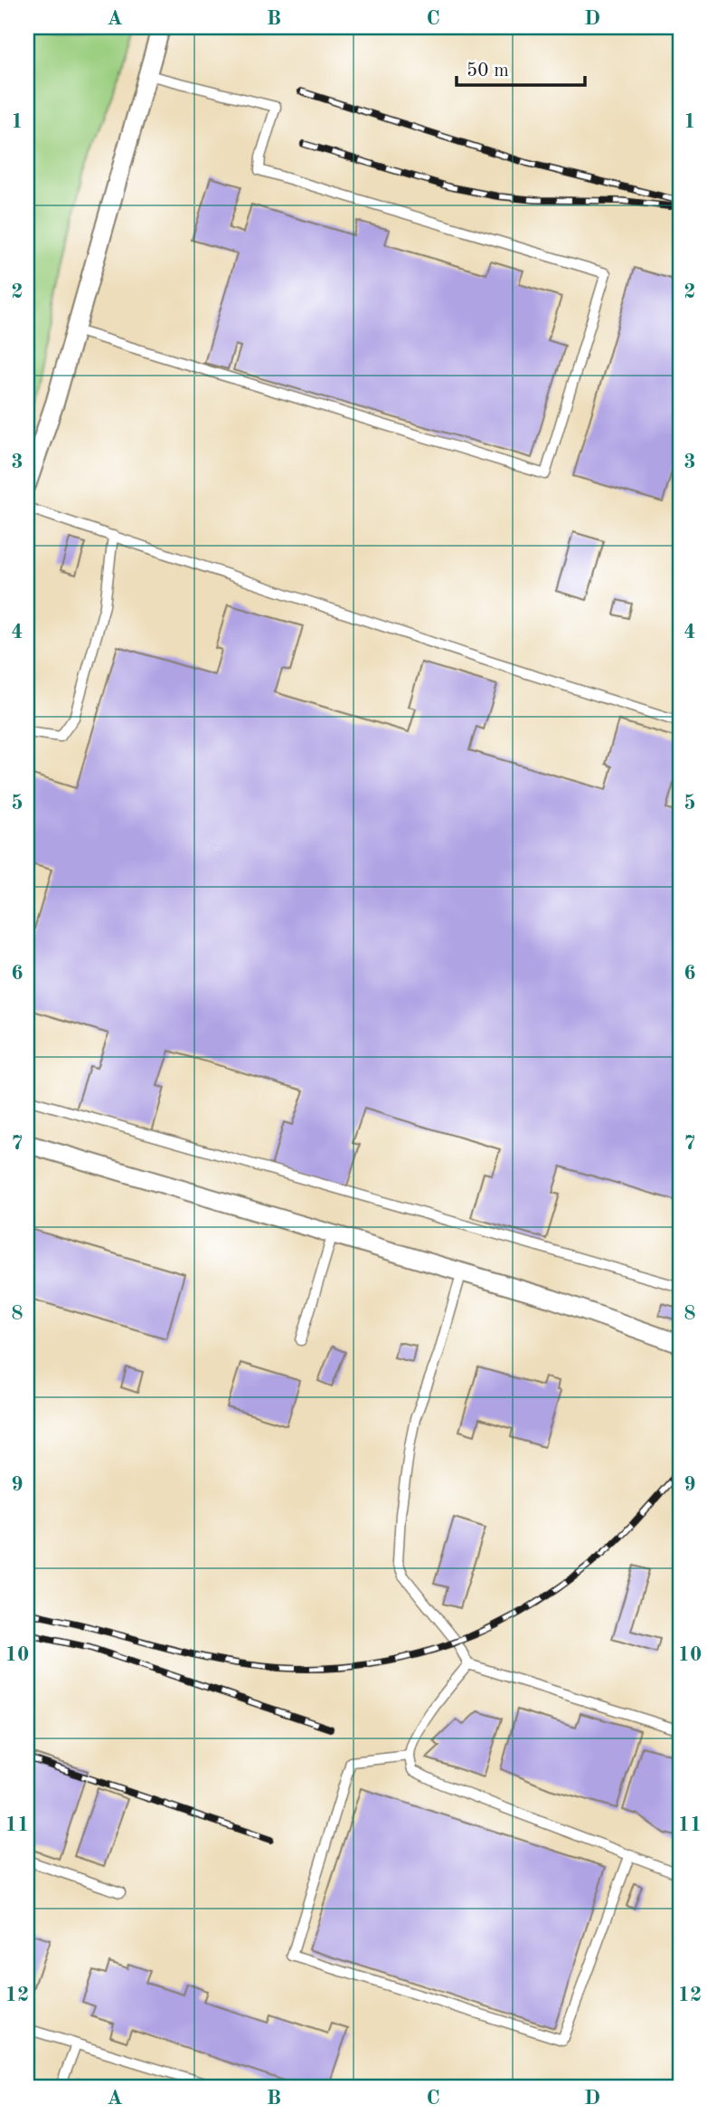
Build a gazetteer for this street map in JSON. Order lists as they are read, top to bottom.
{
  "scale_bar": "50 m",
  "grid": {
    "columns": [
      "A",
      "B",
      "C",
      "D"
    ],
    "rows": [
      "1",
      "2",
      "3",
      "4",
      "5",
      "6",
      "7",
      "8",
      "9",
      "10",
      "11",
      "12"
    ]
  }
}
